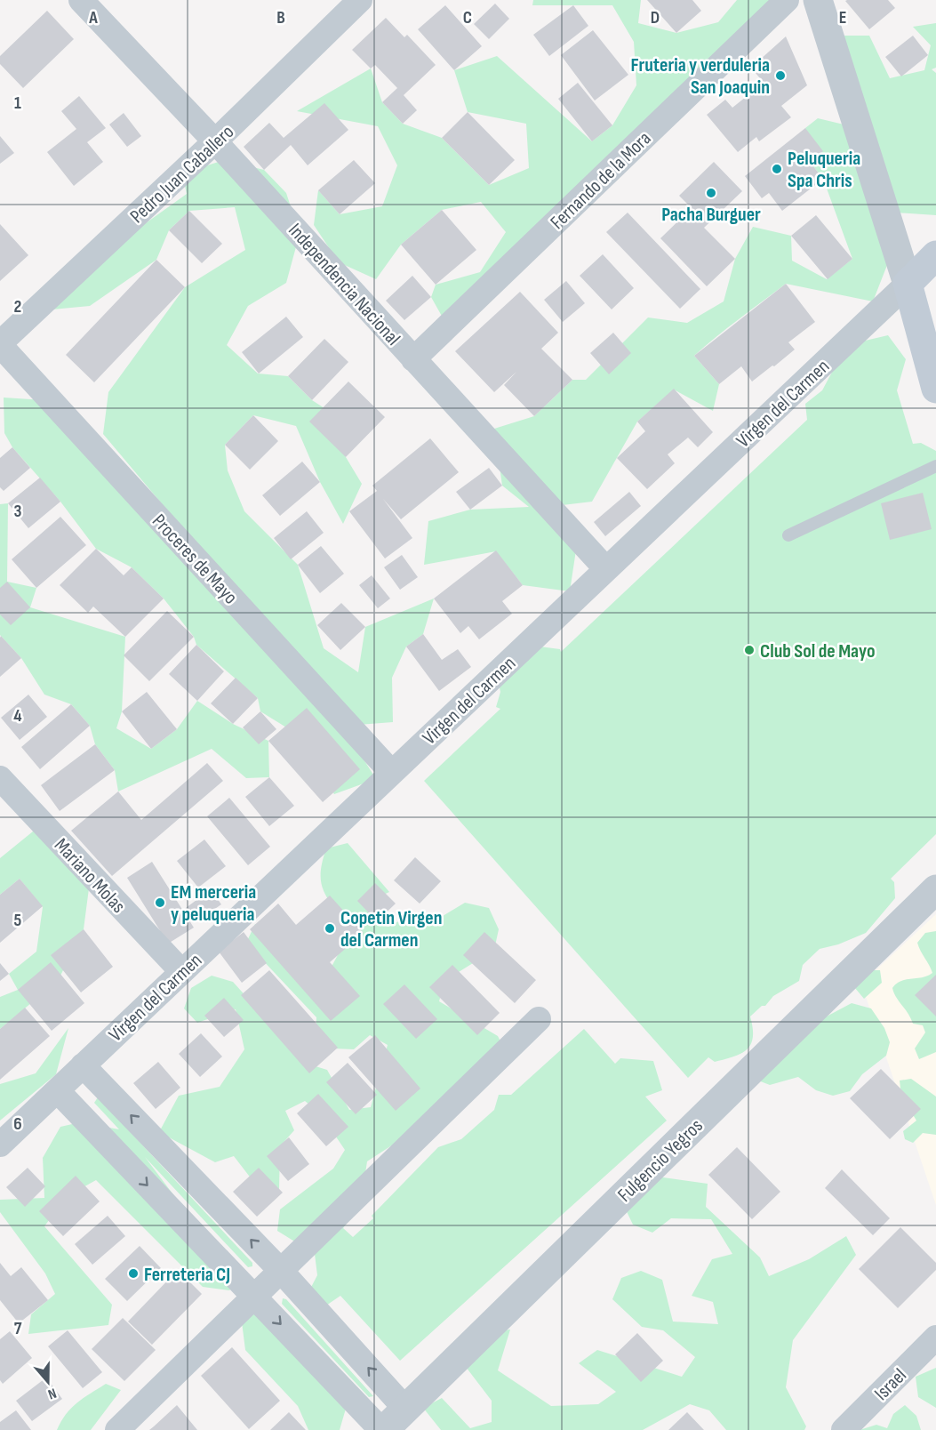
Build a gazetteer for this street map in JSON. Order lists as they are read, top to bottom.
{
  "streets": {
    "main road": ["Virgen del Carmen"],
    "street": [
      "Pedro Juan Caballero",
      "Fernando de la Mora",
      "Independencia Nacional",
      "Proceres de Mayo",
      "Mariano Molas",
      "Fulgencio Yegros",
      "Israel"
    ]
  },
  "crossings": [
    ["Pedro Juan Caballero", "Independencia Nacional"],
    ["Pedro Juan Caballero", "Proceres de Mayo"],
    ["Fernando de la Mora", "Independencia Nacional"],
    ["Independencia Nacional", "Virgen del Carmen"],
    ["Virgen del Carmen", "Proceres de Mayo"],
    ["Virgen del Carmen", "Mariano Molas"]
  ],
  "places": [
    "Fruteria y verduleria San Joaquin",
    "Peluqueria Spa Chris",
    "Pacha Burguer",
    "Club Sol de Mayo",
    "EM merceria y peluqueria",
    "Copetin Virgen del Carmen",
    "Ferreteria CJ"
  ],
  "north": "bottom",
  "grid": {
    "columns": [
      "A",
      "B",
      "C",
      "D",
      "E"
    ],
    "rows": [
      "1",
      "2",
      "3",
      "4",
      "5",
      "6",
      "7"
    ]
  }
}
